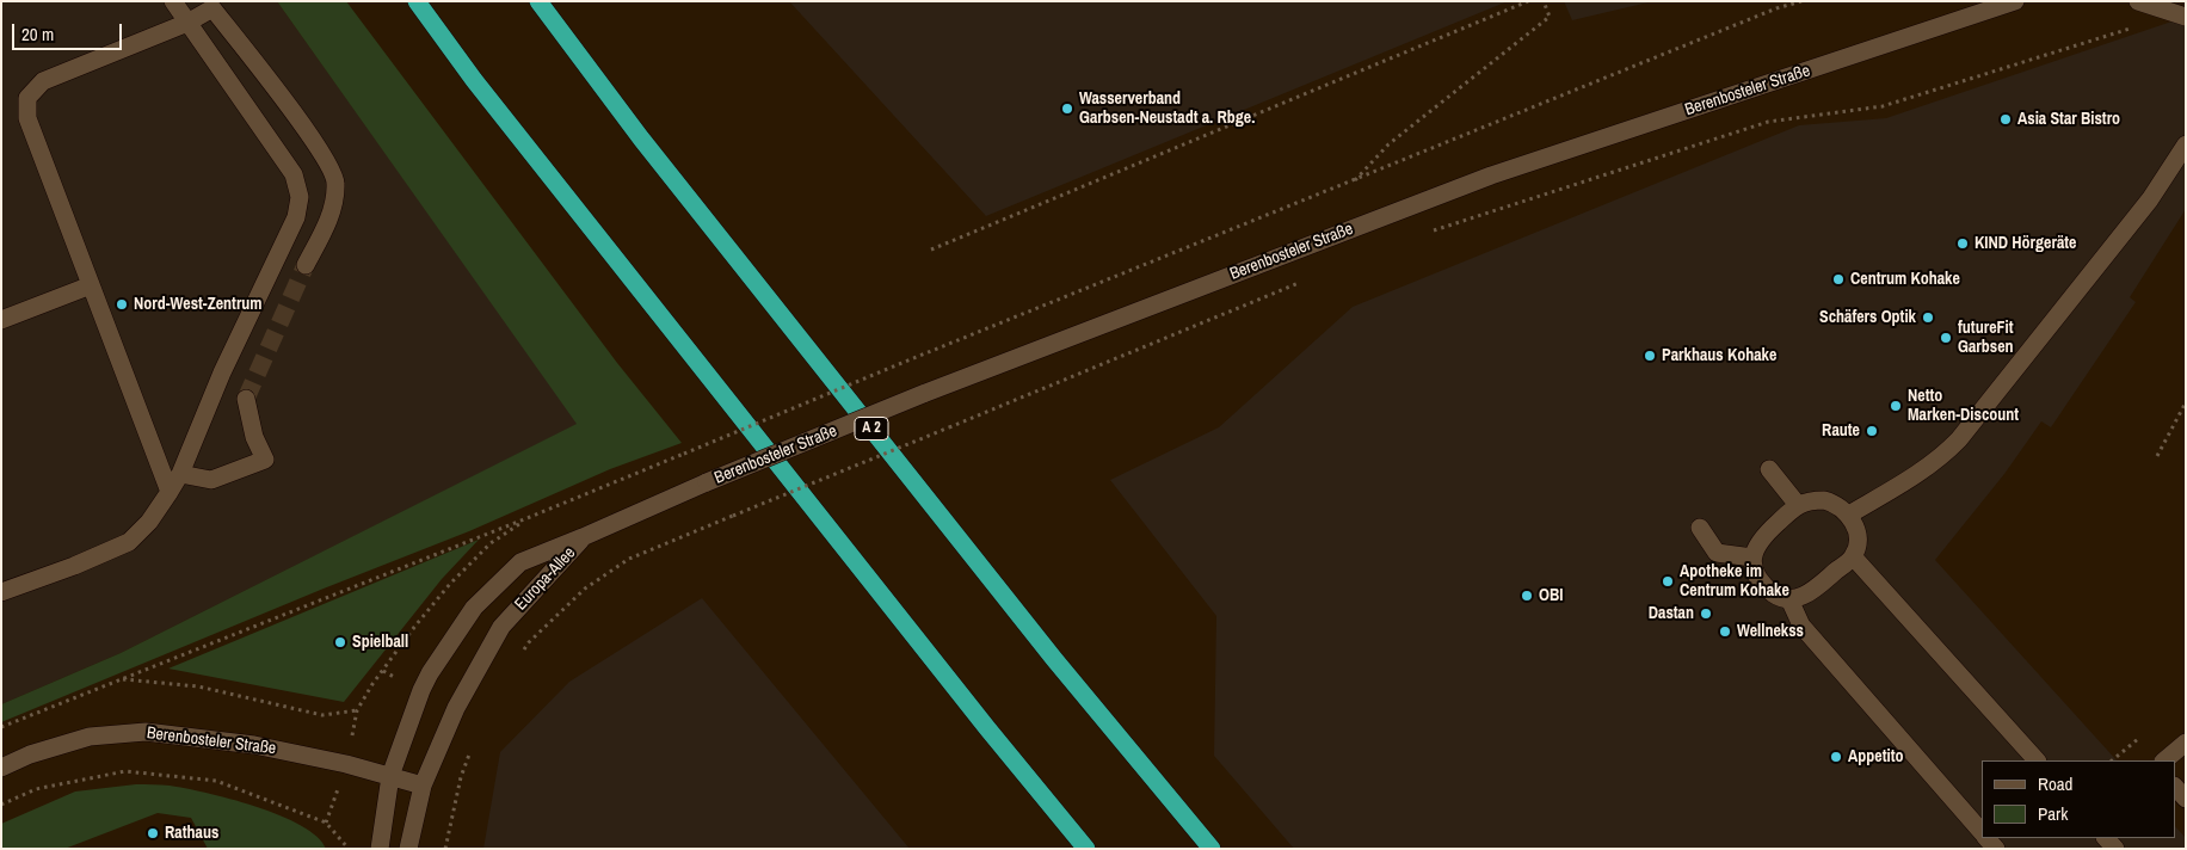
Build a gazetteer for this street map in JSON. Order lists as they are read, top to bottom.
{
  "streets": {
    "highway": ["A 2"],
    "street": ["Berenbosteler Straße", "Europa-Allee"]
  },
  "crossings": [
    ["Berenbosteler Straße", "Europa-Allee"]
  ],
  "places": [
    "Wasserverband Garbsen-Neustadt a. Rbge.",
    "Asia Star Bistro",
    "KIND Hörgeräte",
    "Centrum Kohake",
    "Nord-West-Zentrum",
    "Schäfers Optik",
    "futureFit Garbsen",
    "Parkhaus Kohake",
    "Netto Marken-Discount",
    "Raute",
    "Apotheke im Centrum Kohake",
    "OBI",
    "Dastan",
    "Wellnekss",
    "Spielball",
    "Appetito",
    "Rathaus"
  ],
  "legend": ["Road", "Park"],
  "scale_bar": "20 m"
}
